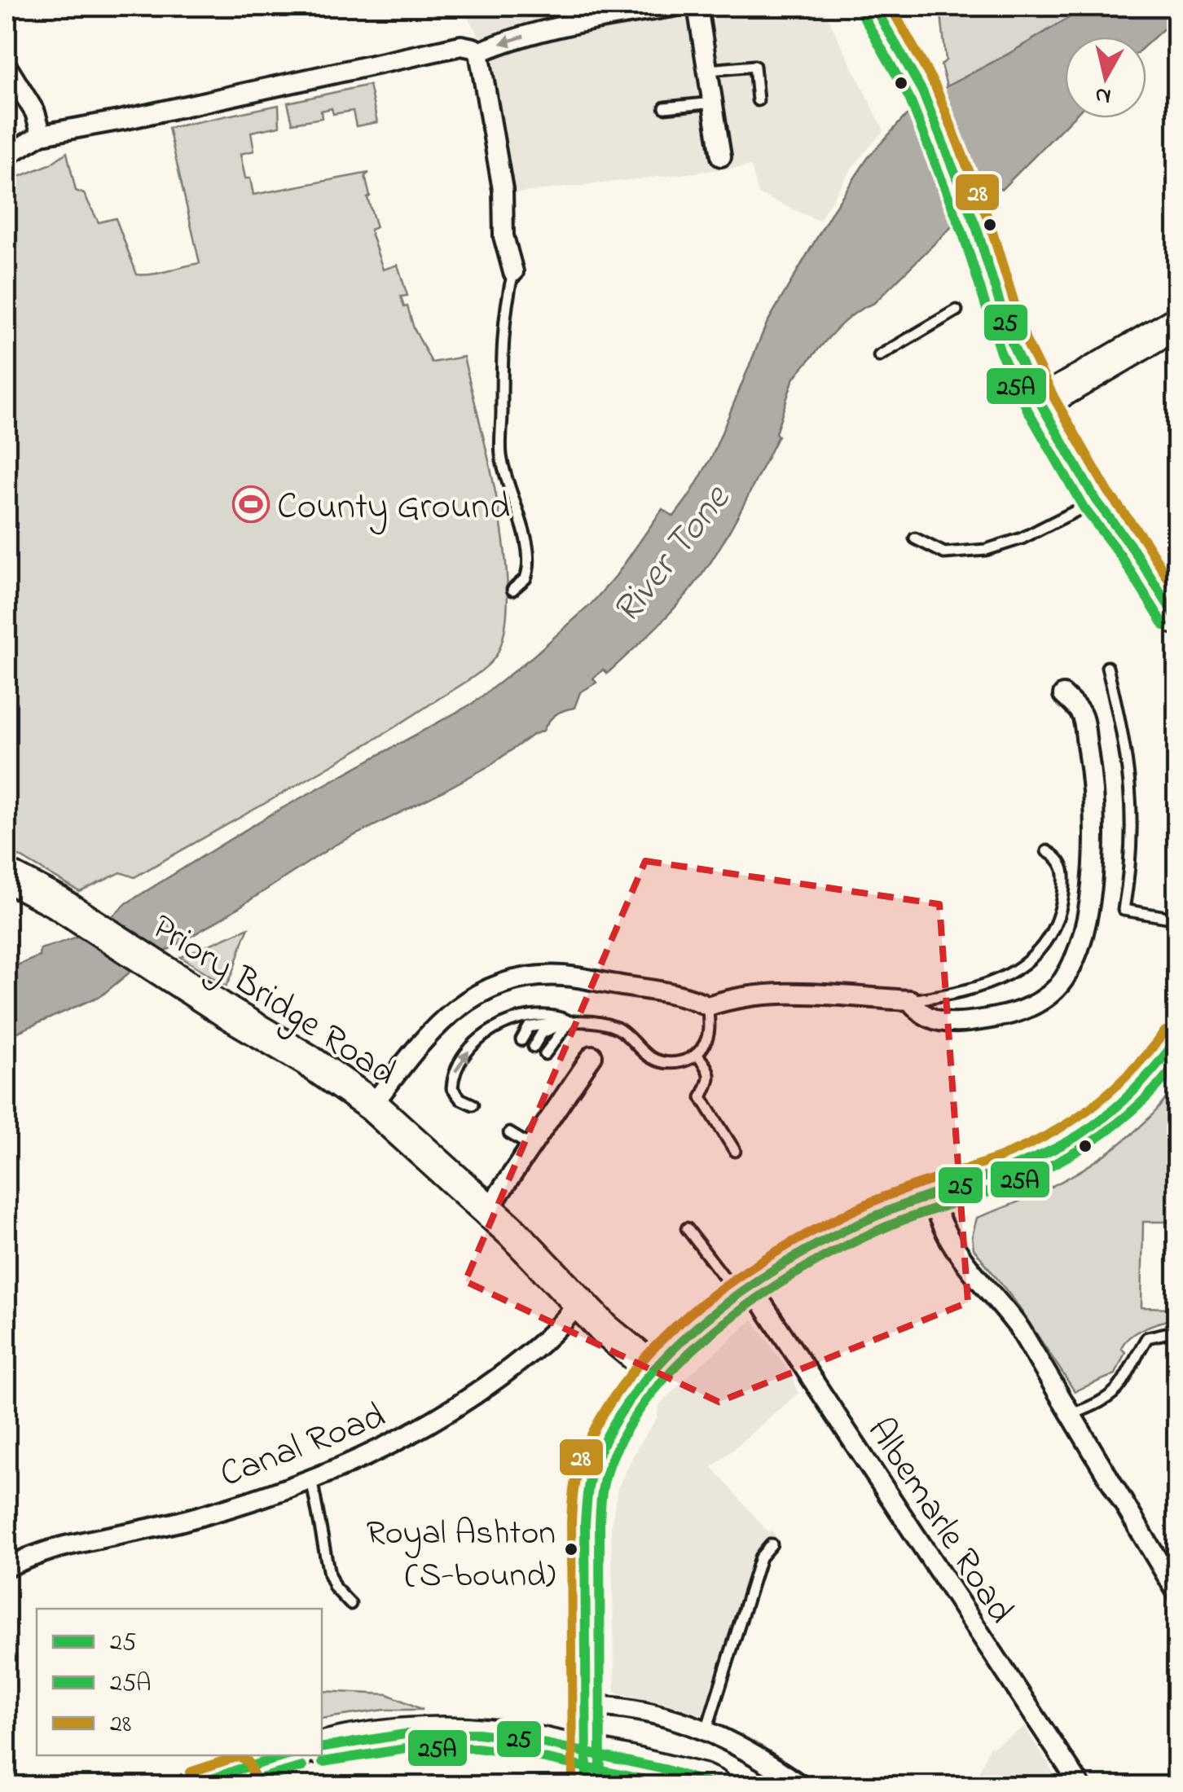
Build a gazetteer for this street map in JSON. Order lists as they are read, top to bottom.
{
  "streets": {
    "main road": ["Priory Bridge Road"],
    "street": ["Canal Road", "Albemarle Road"]
  },
  "crossings": [
    ["Priory Bridge Road", "Canal Road"]
  ],
  "water": ["River Tone"],
  "places": {
    "sports": ["County Ground"],
    "other": ["Royal Ashton (S-bound)"]
  },
  "lines": ["transit line 25", "transit line 28", "transit line 25A"],
  "legend": ["25", "25A", "28"],
  "north": "bottom"
}
